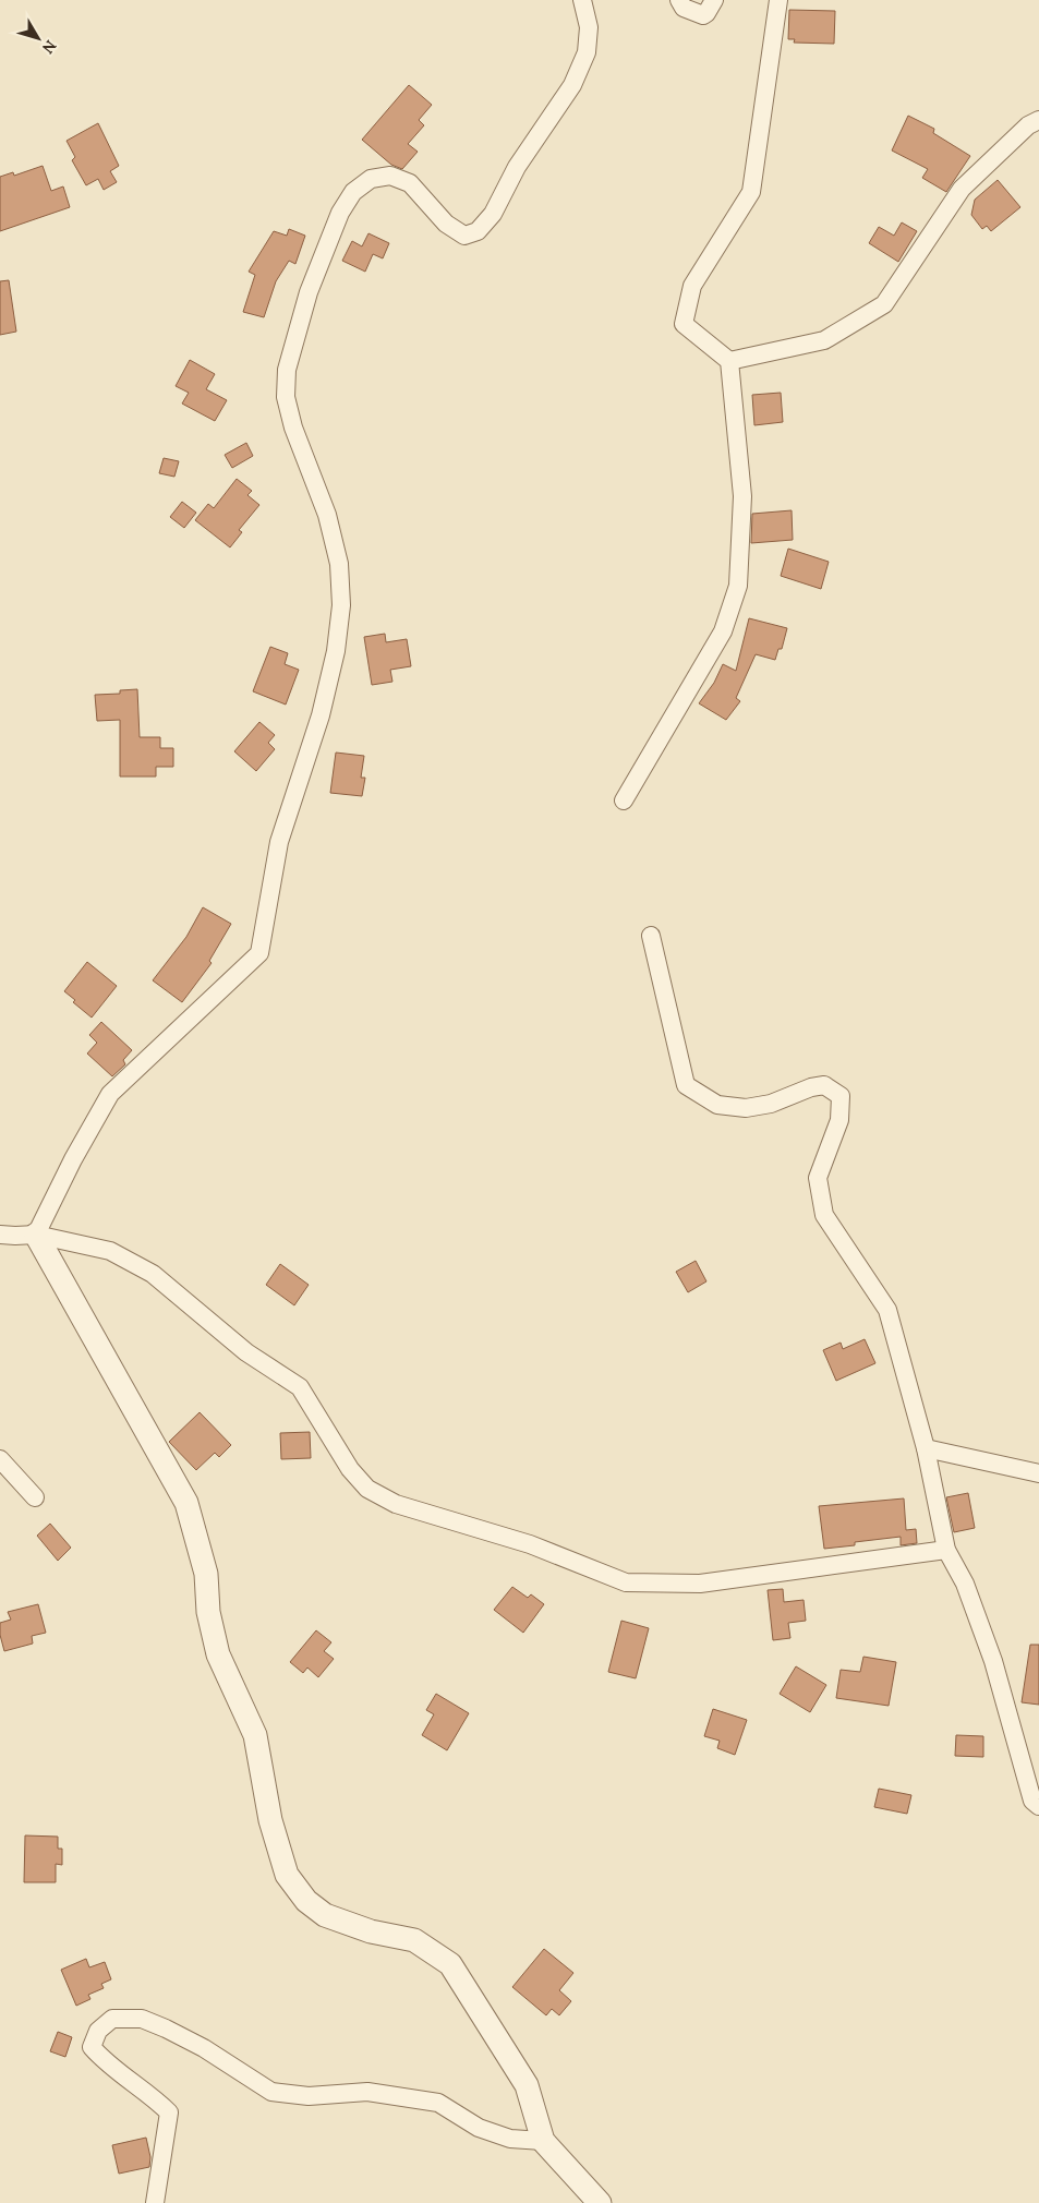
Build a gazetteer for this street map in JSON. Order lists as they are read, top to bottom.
{
  "north": "bottom right"
}
